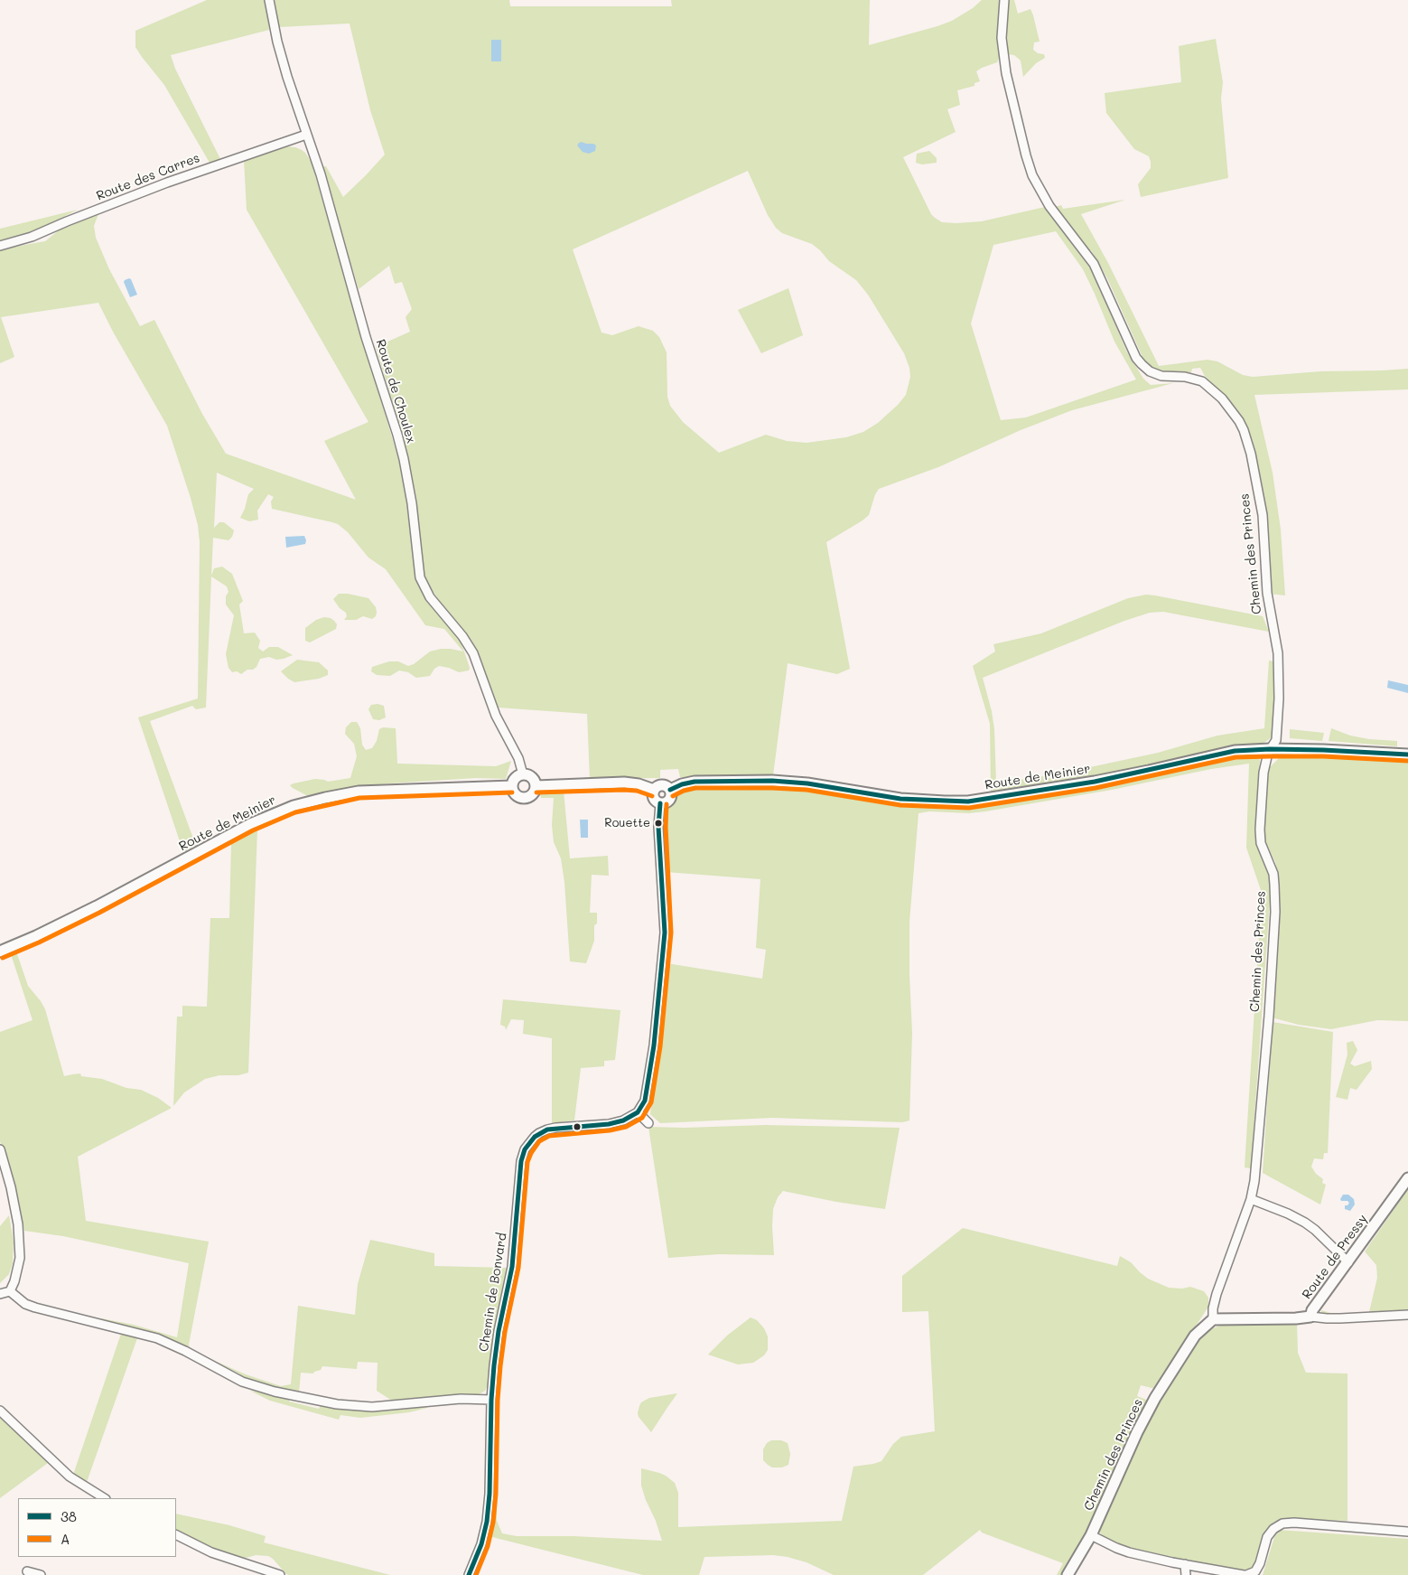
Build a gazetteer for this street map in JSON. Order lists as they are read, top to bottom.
{
  "streets": {
    "street": [
      "Route des Carres",
      "Route de Choulex",
      "Chemin des Princes",
      "Route de Meinier",
      "Route de Pressy",
      "Chemin de Bonvard"
    ]
  },
  "crossings": [
    ["Route des Carres", "Route de Choulex"],
    ["Route de Choulex", "Route de Meinier"],
    ["Chemin des Princes", "Route de Meinier"],
    ["Chemin des Princes", "Route de Pressy"]
  ],
  "places": ["Rouette"],
  "lines": ["transit line 38", "transit line A"],
  "legend": ["38", "A"]
}
